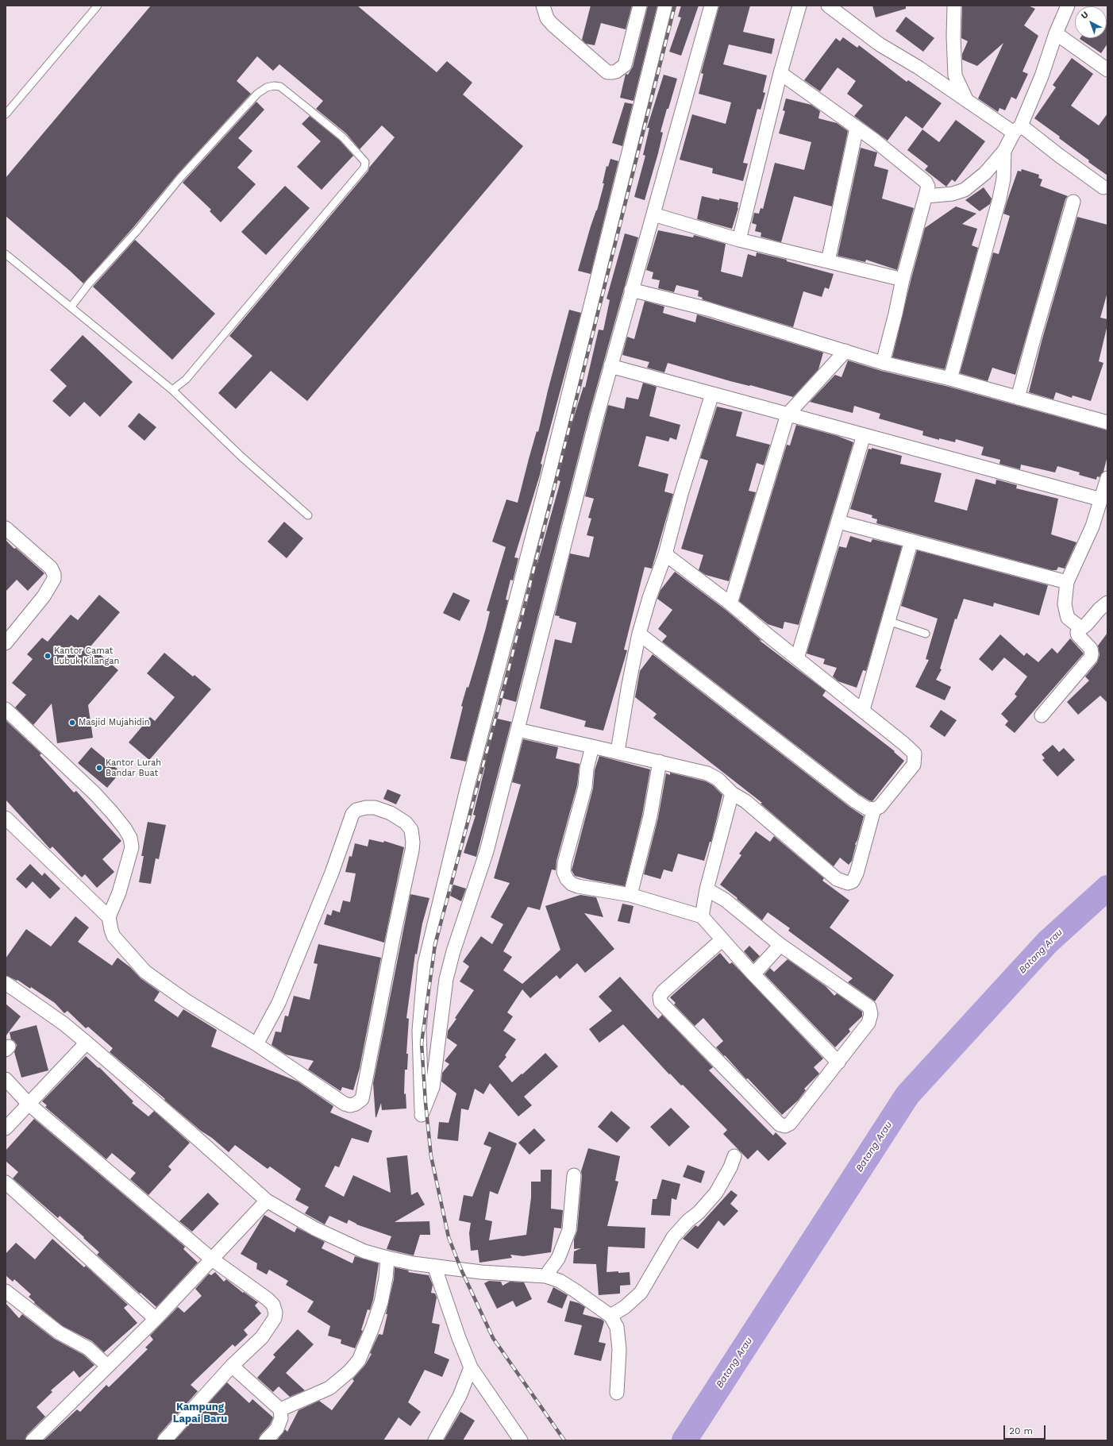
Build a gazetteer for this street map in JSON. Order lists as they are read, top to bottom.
{
  "districts": ["Kampung Lapai Baru"],
  "water": ["Batang Arau"],
  "places": ["Kantor Camat Lubuk Kilangan", "Masjid Mujahidin", "Kantor Lurah Bandar Buat"],
  "scale_bar": "20 m",
  "north": "top left"
}
